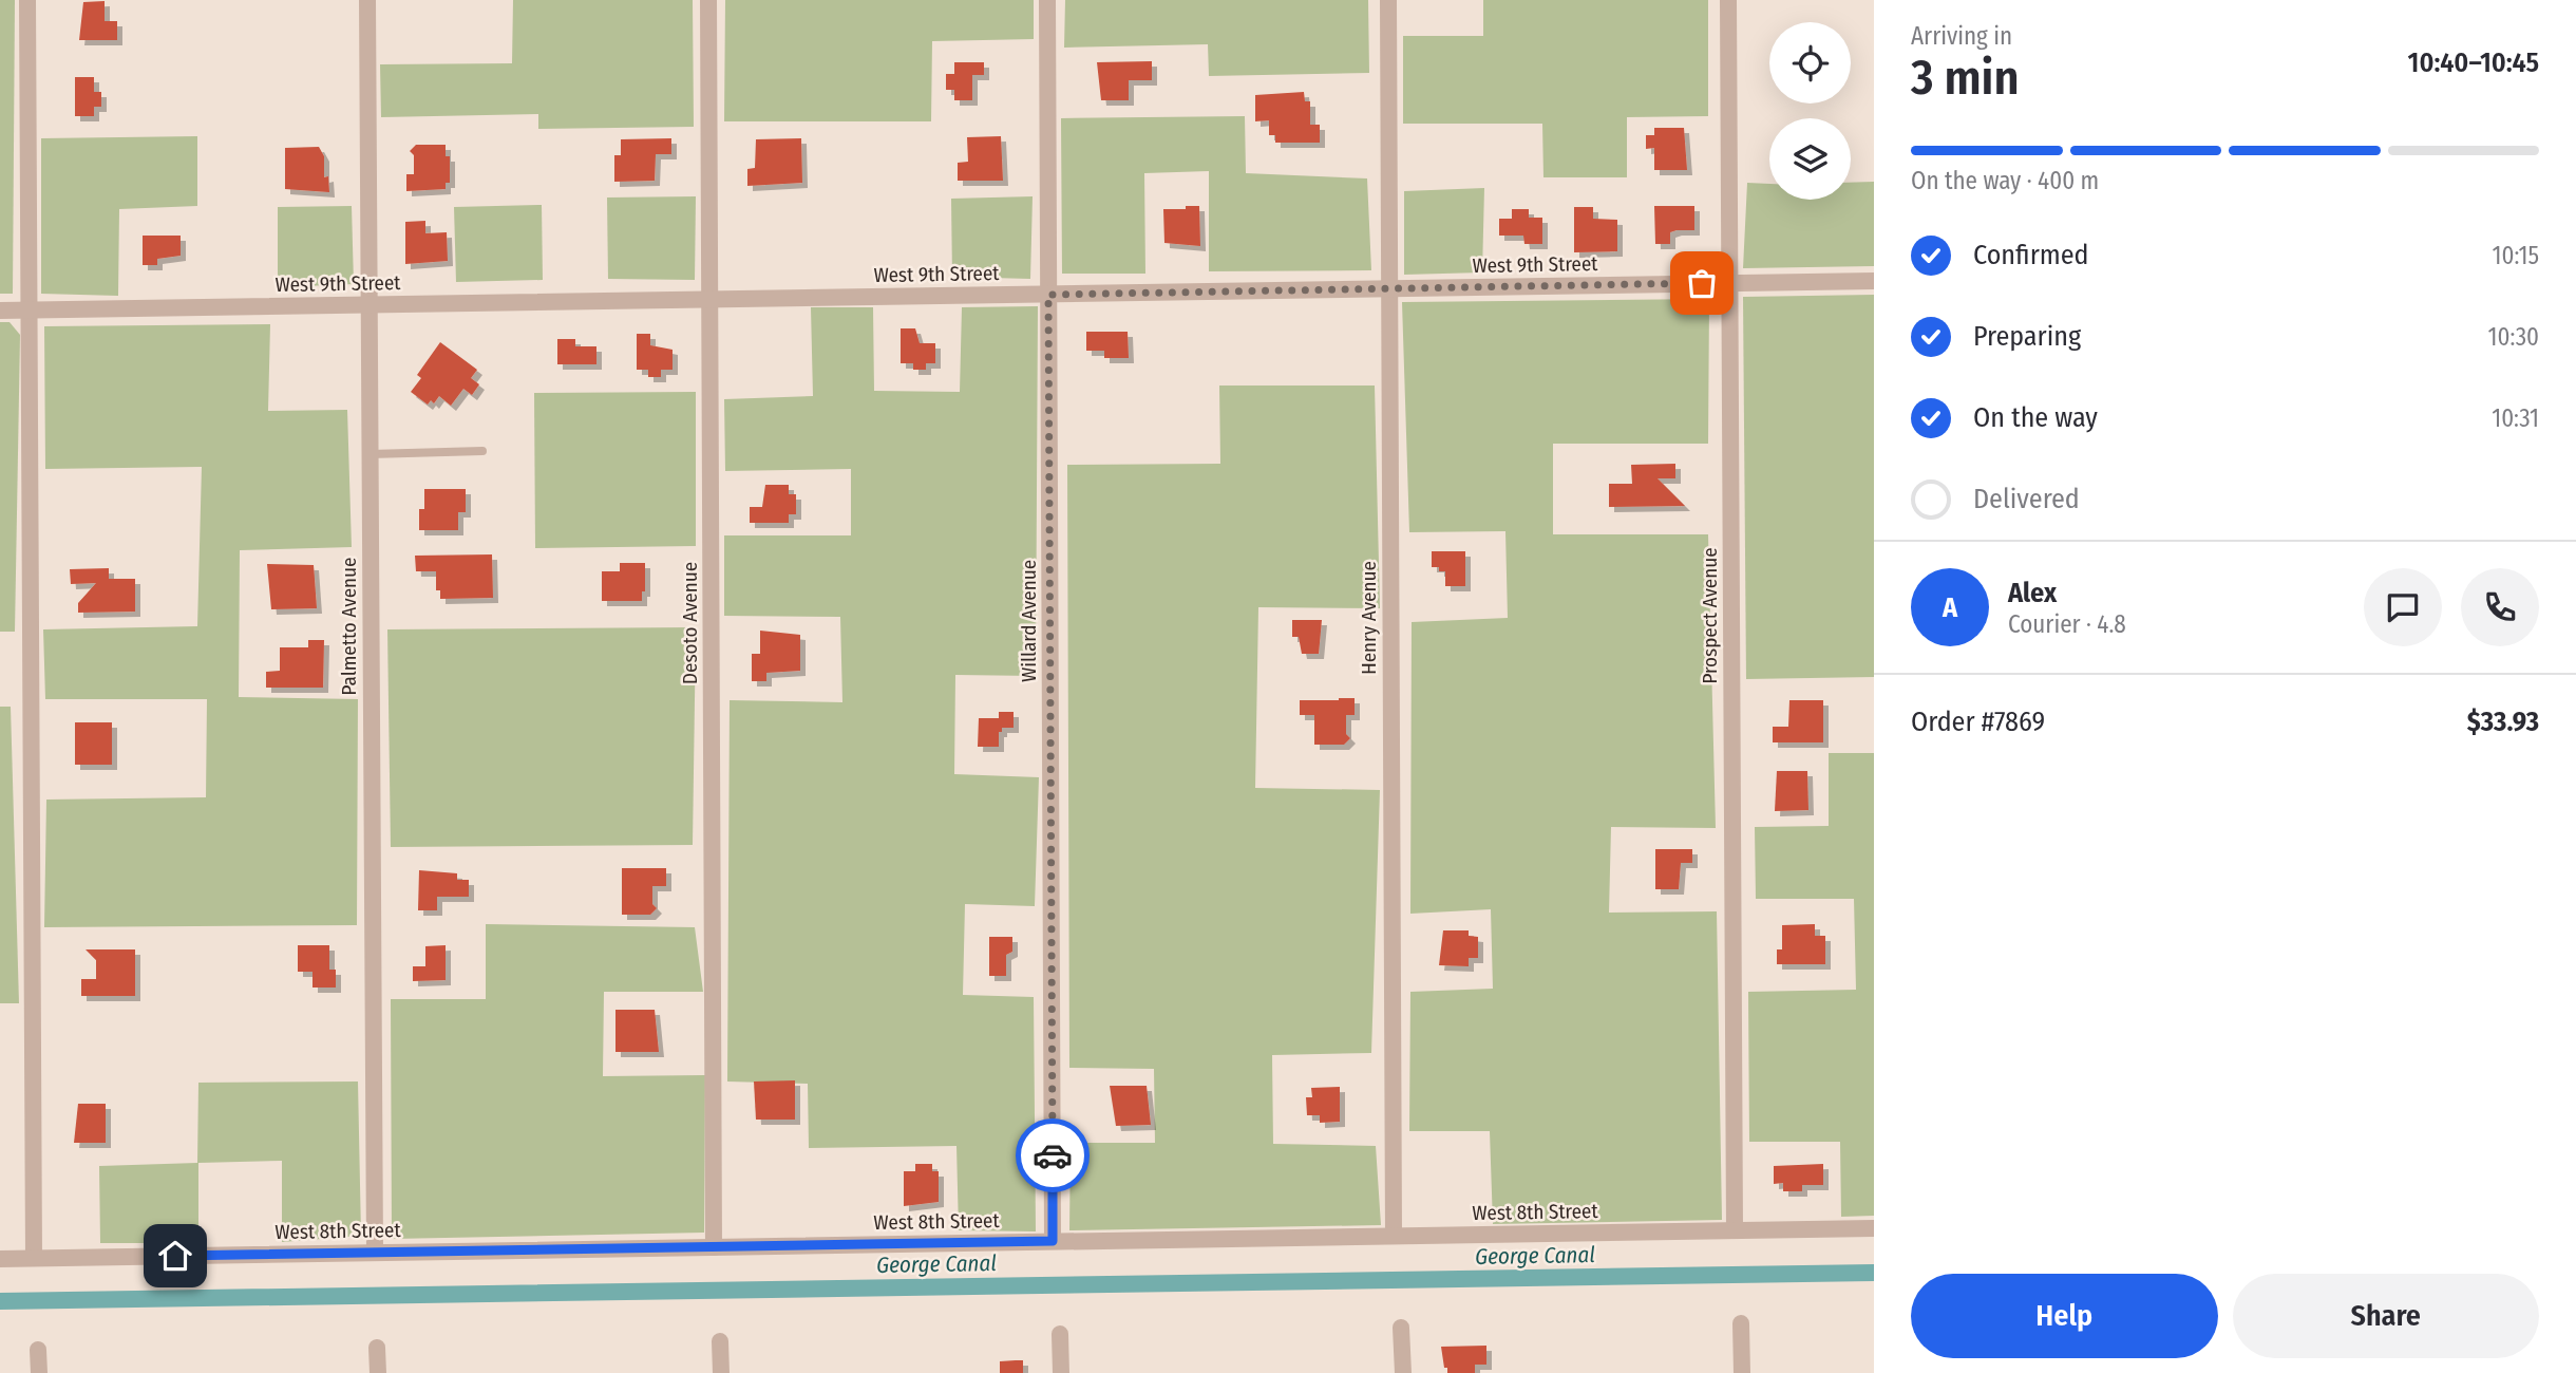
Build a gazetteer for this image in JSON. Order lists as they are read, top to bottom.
{
  "streets": {
    "street": [
      "West 9th Street",
      "Prospect Avenue",
      "Henry Avenue",
      "Willard Avenue",
      "Desoto Avenue",
      "Palmetto Avenue",
      "West 8th Street"
    ]
  },
  "crossings": [
    ["West 9th Street", "Prospect Avenue"],
    ["West 9th Street", "Henry Avenue"],
    ["West 9th Street", "Willard Avenue"],
    ["West 9th Street", "Desoto Avenue"],
    ["West 9th Street", "Palmetto Avenue"],
    ["Prospect Avenue", "West 8th Street"],
    ["Henry Avenue", "West 8th Street"],
    ["Willard Avenue", "West 8th Street"],
    ["Desoto Avenue", "West 8th Street"],
    ["Palmetto Avenue", "West 8th Street"]
  ],
  "water": ["George Canal"],
  "page": {
    "heading": ["3 min", "Arriving in", "10:40–10:45"],
    "panel": [
      "Alex",
      "Courier · 4.8",
      "Order #7869",
      "$33.93"
    ],
    "bar": "On the way · 400 m",
    "list": [
      ["Confirmed", "10:15"],
      ["Preparing", "10:30"],
      ["On the way", "10:31"],
      "Delivered"
    ],
    "round": "A",
    "buttons": ["Help", "Share"]
  }
}
